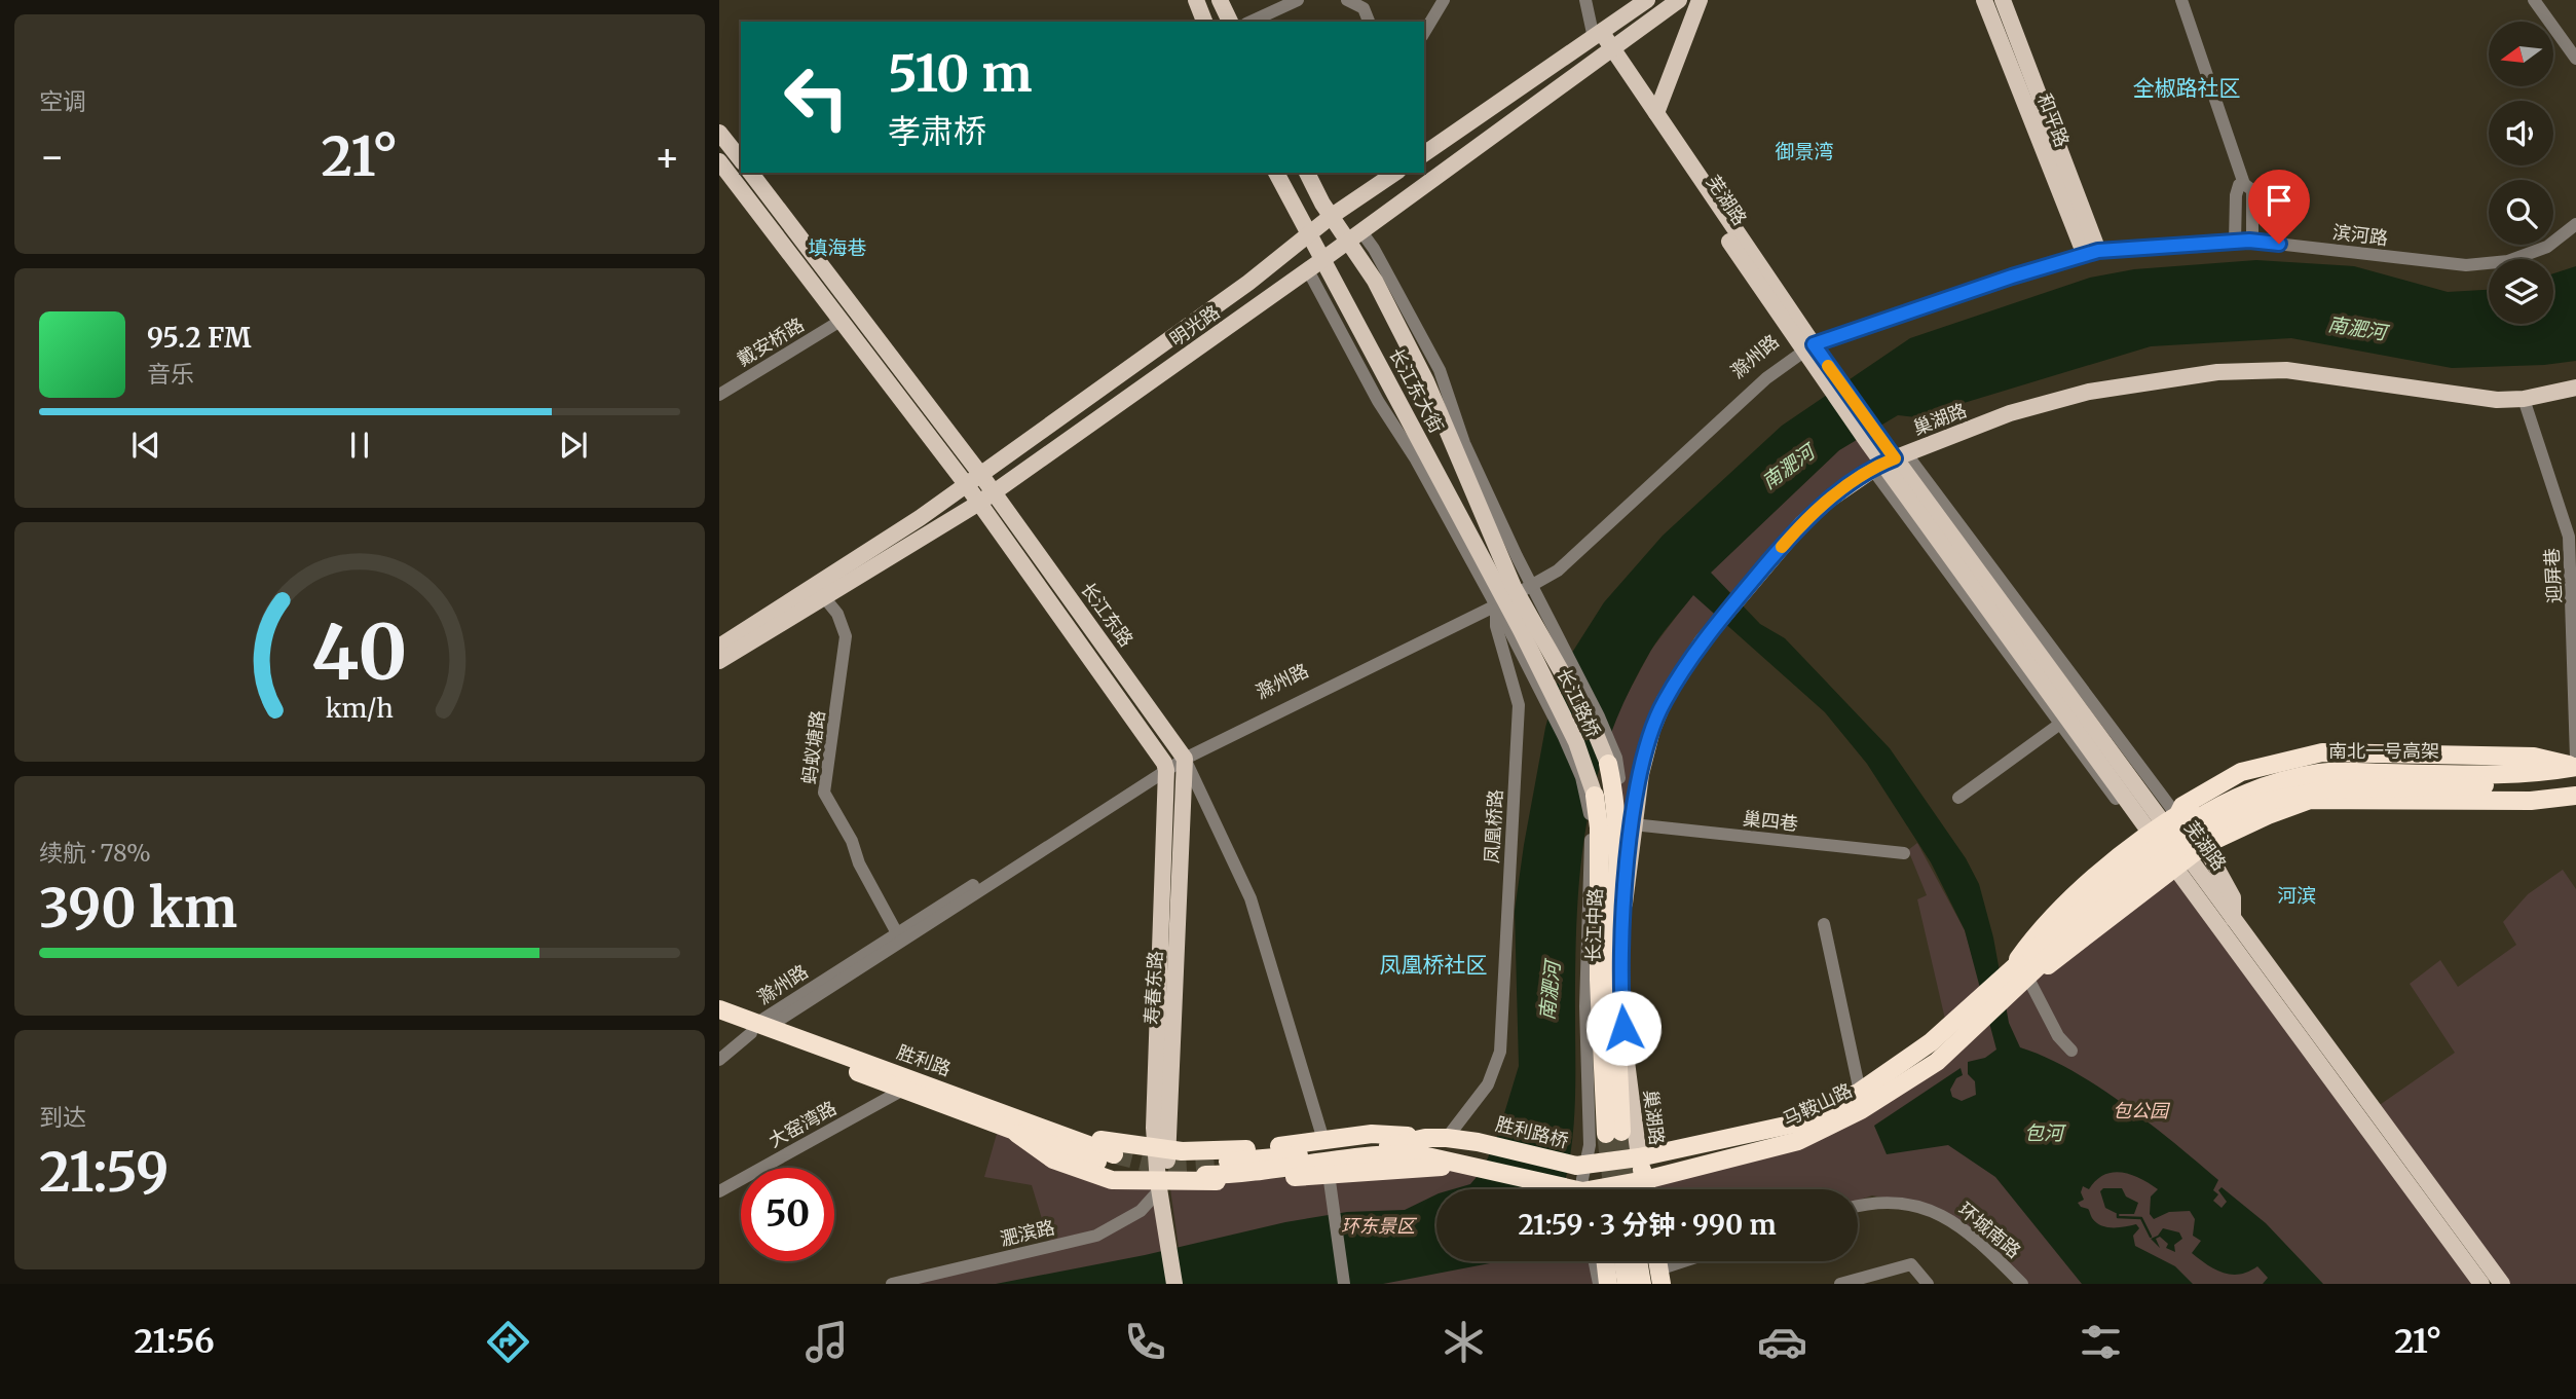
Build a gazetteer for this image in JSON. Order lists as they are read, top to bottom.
{
  "streets": {
    "highway": [
      "南北一号高架",
      "长江中路",
      "胜利路",
      "马鞍山路",
      "胜利路桥"
    ],
    "main road": [
      "和平路",
      "芜湖路",
      "明光路",
      "长江东大街",
      "巢湖路",
      "长江东路",
      "长江路桥",
      "寿春东路"
    ],
    "street": [
      "滨河路",
      "戴安桥路",
      "滁州路",
      "迎屏巷",
      "蚂蚁塘路",
      "巢四巷",
      "凤凰桥路",
      "大窑湾路",
      "环城南路",
      "淝滨路"
    ]
  },
  "crossings": [
    ["和平路", "滨河路"],
    ["芜湖路", "滨河路"],
    ["芜湖路", "明光路"],
    ["芜湖路", "滁州路"],
    ["芜湖路", "巢湖路"],
    ["滨河路", "滁州路"],
    ["明光路", "长江东大街"],
    ["明光路", "长江东路"],
    ["明光路", "蚂蚁塘路"],
    ["滁州路", "长江东大街"],
    ["滁州路", "长江东路"],
    ["滁州路", "蚂蚁塘路"],
    ["滁州路", "凤凰桥路"],
    ["滁州路", "寿春东路"],
    ["滁州路", "胜利路"],
    ["长江东大街", "长江路桥"],
    ["长江东大街", "凤凰桥路"],
    ["巢湖路", "迎屏巷"],
    ["巢湖路", "巢四巷"],
    ["巢湖路", "马鞍山路"],
    ["长江东路", "寿春东路"],
    ["长江路桥", "长江中路"],
    ["南北一号高架", "马鞍山路"],
    ["凤凰桥路", "胜利路桥"],
    ["寿春东路", "淝滨路"],
    ["胜利路", "大窑湾路"],
    ["马鞍山路", "胜利路桥"]
  ],
  "districts": [
    "全椒路社区",
    "御景湾",
    "填海巷",
    "河滨",
    "凤凰桥社区"
  ],
  "water": ["南淝河", "包河"],
  "parks": ["包公园", "环东景区"],
  "north": "left",
  "page": {
    "tile": [
      "空调",
      ["续航 · 78%", "390 km"],
      ["到达", "21:59"]
    ],
    "turn": ["510 m", "孝肃桥"],
    "heat": ["−", "21°", "+"],
    "song": ["95.2 FM", "音乐"],
    "limit": "50",
    "trip": "21:59 · 3 分钟 · 990 m",
    "tabs": ["21:56", "21°"],
    "gauge": ["40", "km/h"]
  }
}
